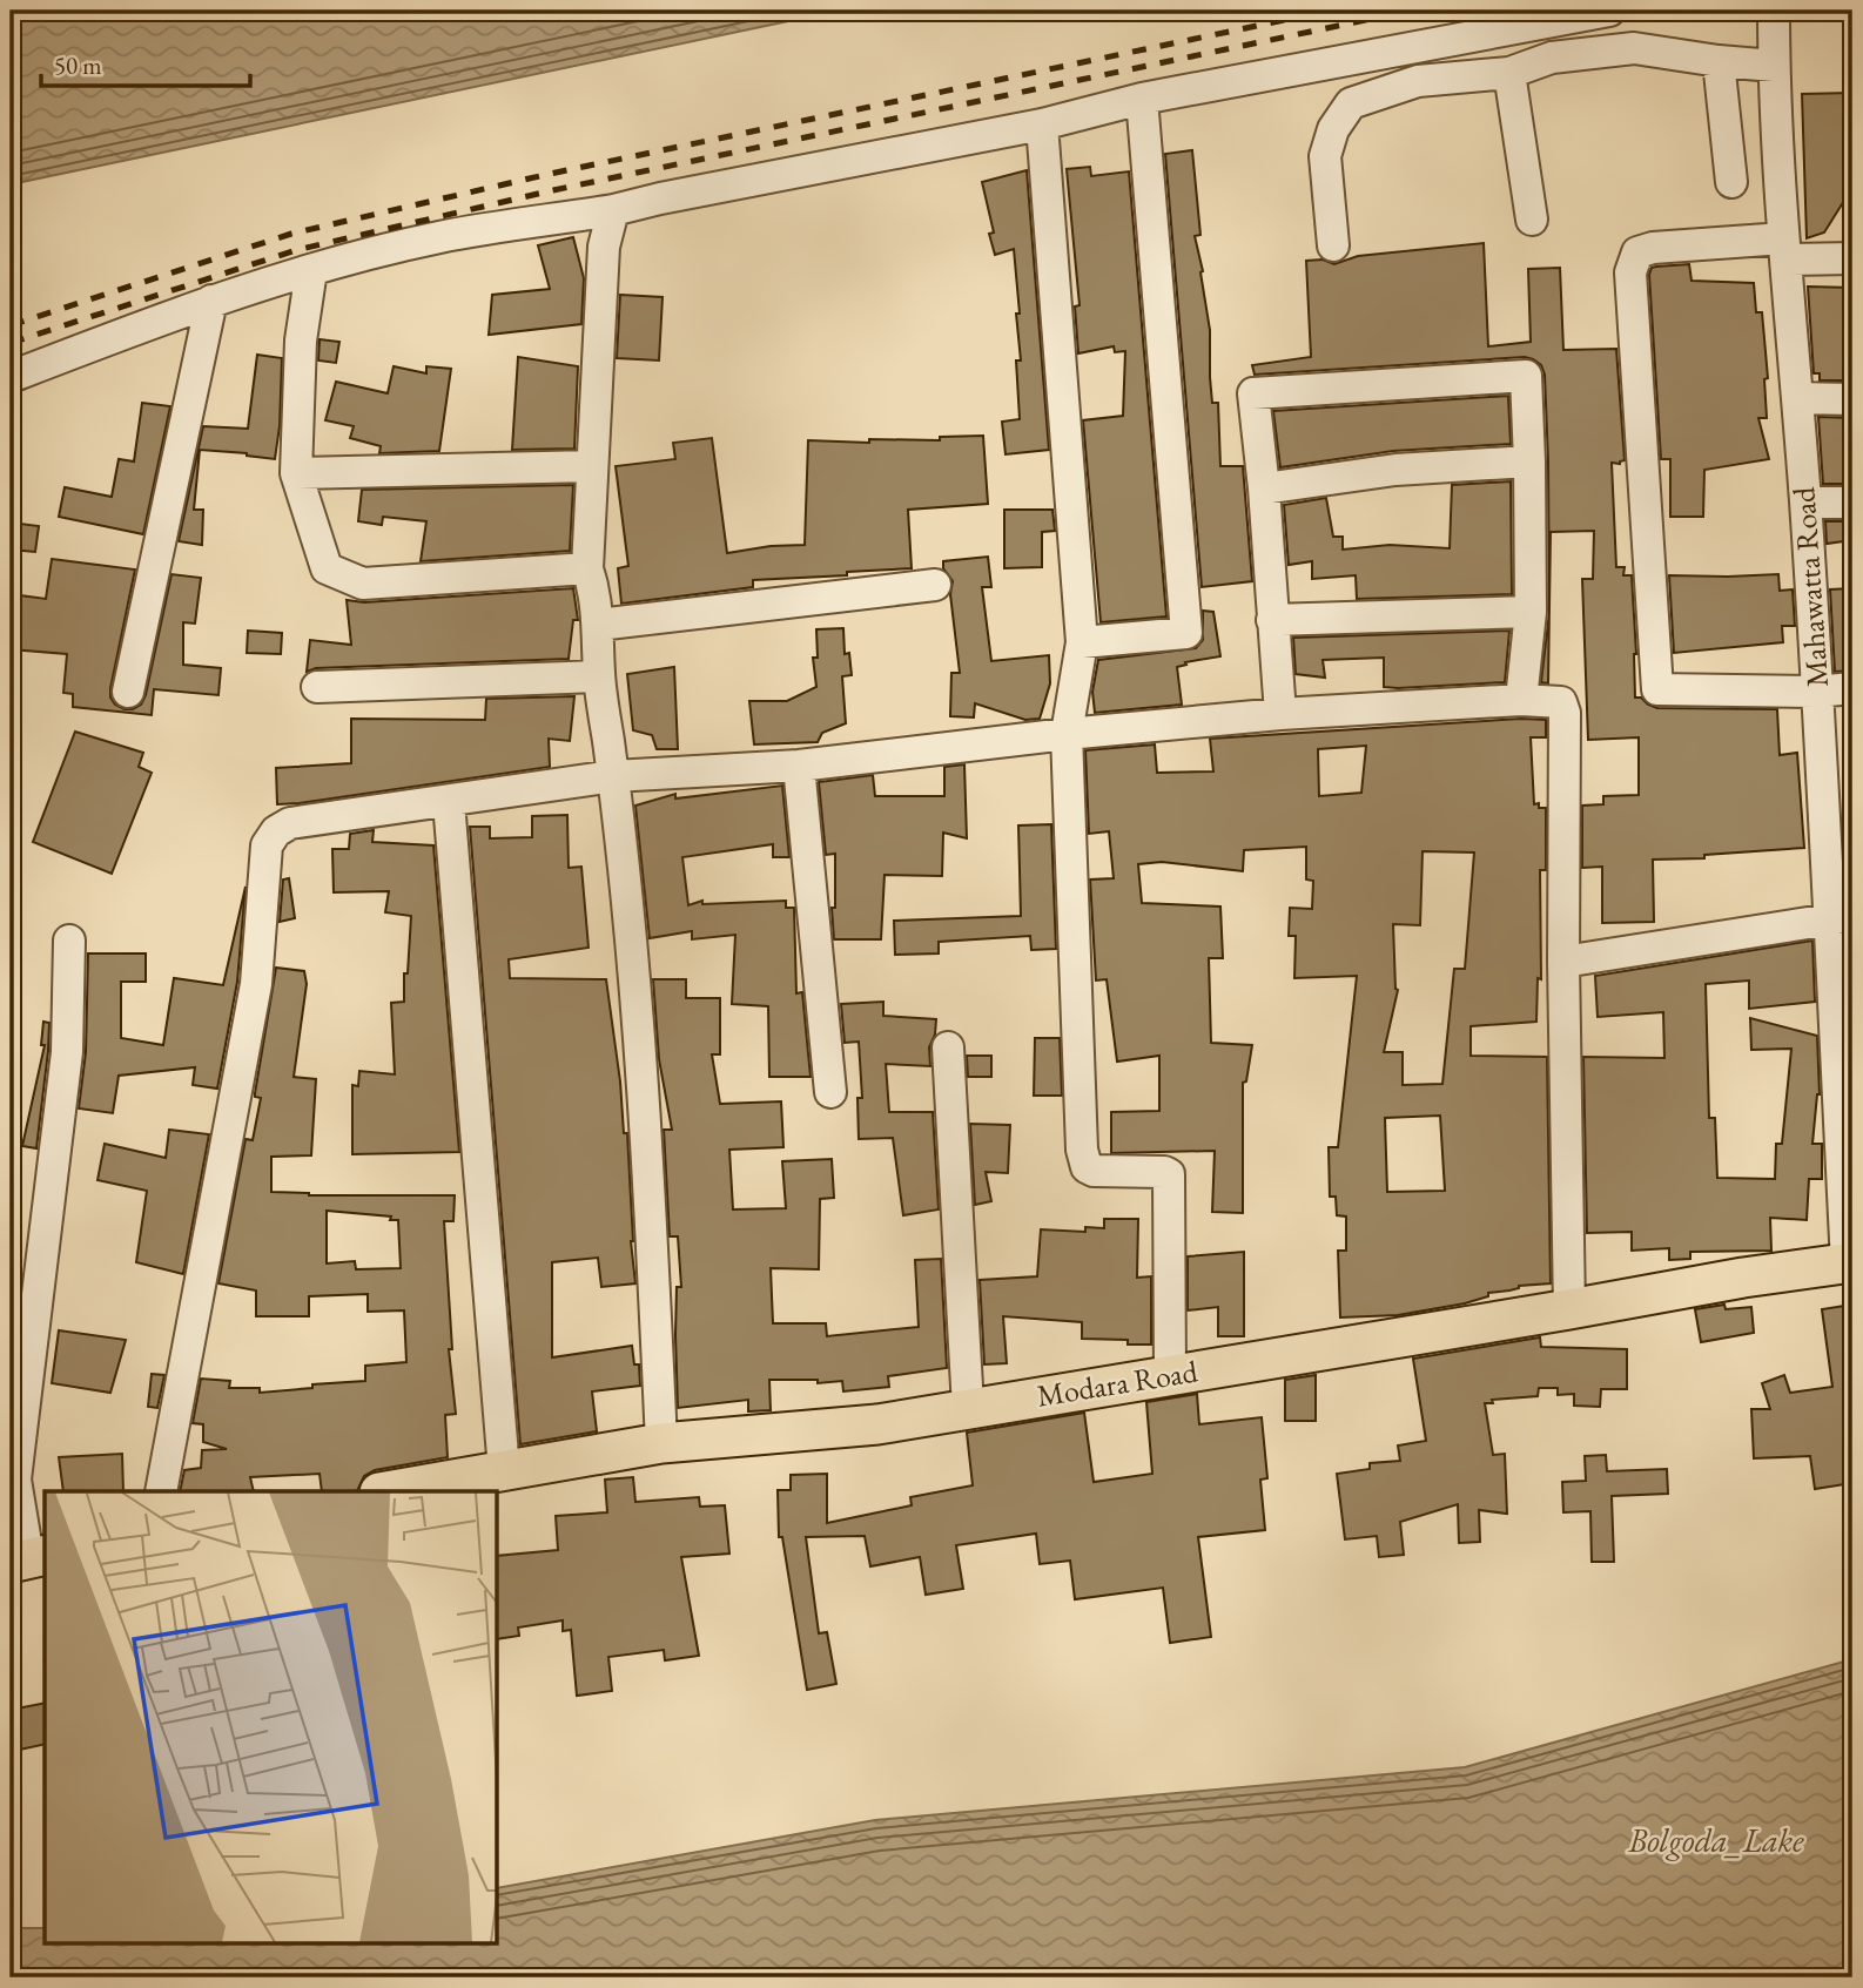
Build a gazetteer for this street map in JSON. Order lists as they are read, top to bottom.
{
  "streets": {
    "main road": ["Modara Road"],
    "street": ["Mahawatta Road"]
  },
  "crossings": [
    ["Mahawatta Road", "Modara Road"]
  ],
  "water": ["Bolgoda_Lake"],
  "scale_bar": "50 m"
}
